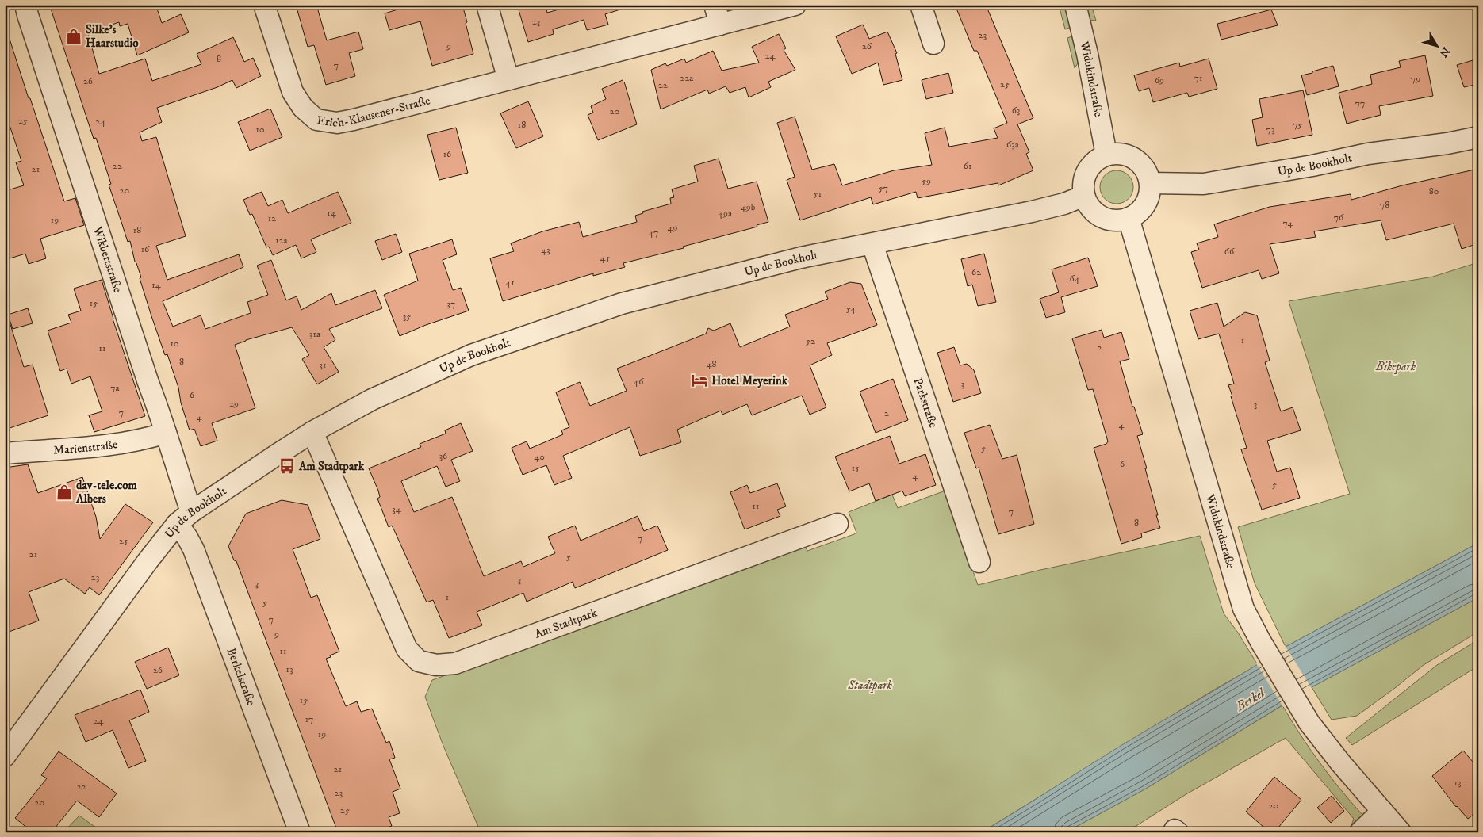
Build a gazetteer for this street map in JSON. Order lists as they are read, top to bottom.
{
  "streets": {
    "street": [
      "Widukindstraße",
      "Erich-Klausener-Straße",
      "Up de Bookholt",
      "Wikbertstraße",
      "Parkstraße",
      "Marienstraße",
      "Am Stadtpark",
      "Berkelstraße"
    ]
  },
  "crossings": [
    ["Widukindstraße", "Up de Bookholt"],
    ["Up de Bookholt", "Wikbertstraße"],
    ["Up de Bookholt", "Parkstraße"],
    ["Up de Bookholt", "Am Stadtpark"],
    ["Up de Bookholt", "Berkelstraße"],
    ["Wikbertstraße", "Marienstraße"],
    ["Wikbertstraße", "Berkelstraße"]
  ],
  "water": ["Berkel"],
  "parks": ["Bikepark", "Stadtpark"],
  "places": {
    "shop": ["Silke's Haarstudio", "dav-tele.com Albers"],
    "hotel": ["Hotel Meyerink"],
    "bus stop": ["Am Stadtpark"]
  },
  "house_numbers": [
    "23",
    "23",
    "9",
    "26",
    "24",
    "8",
    "7",
    "22a",
    "71",
    "79",
    "69",
    "26",
    "25",
    "22",
    "77",
    "63",
    "20",
    "25",
    "24",
    "18",
    "75",
    "10",
    "73",
    "63a",
    "16",
    "22",
    "61",
    "21",
    "59",
    "57",
    "20",
    "80",
    "51",
    "78",
    "49b",
    "14",
    "49a",
    "76",
    "12",
    "19",
    "74",
    "49",
    "18",
    "47",
    "12a",
    "16",
    "43",
    "66",
    "45",
    "62",
    "64",
    "41",
    "14",
    "15",
    "37",
    "54",
    "35",
    "31a",
    "1",
    "52",
    "10",
    "2",
    "11",
    "8",
    "48",
    "31",
    "46",
    "3",
    "7a",
    "6",
    "29",
    "3",
    "7",
    "2",
    "4",
    "4",
    "5",
    "36",
    "40",
    "6",
    "15",
    "4",
    "5",
    "11",
    "34",
    "7",
    "8",
    "7",
    "25",
    "21",
    "5",
    "23",
    "3",
    "3",
    "1",
    "5",
    "7",
    "9",
    "11",
    "13",
    "26",
    "15",
    "17",
    "24",
    "19",
    "21",
    "13",
    "22",
    "23",
    "20",
    "20",
    "25"
  ],
  "north": "bottom right"
}
